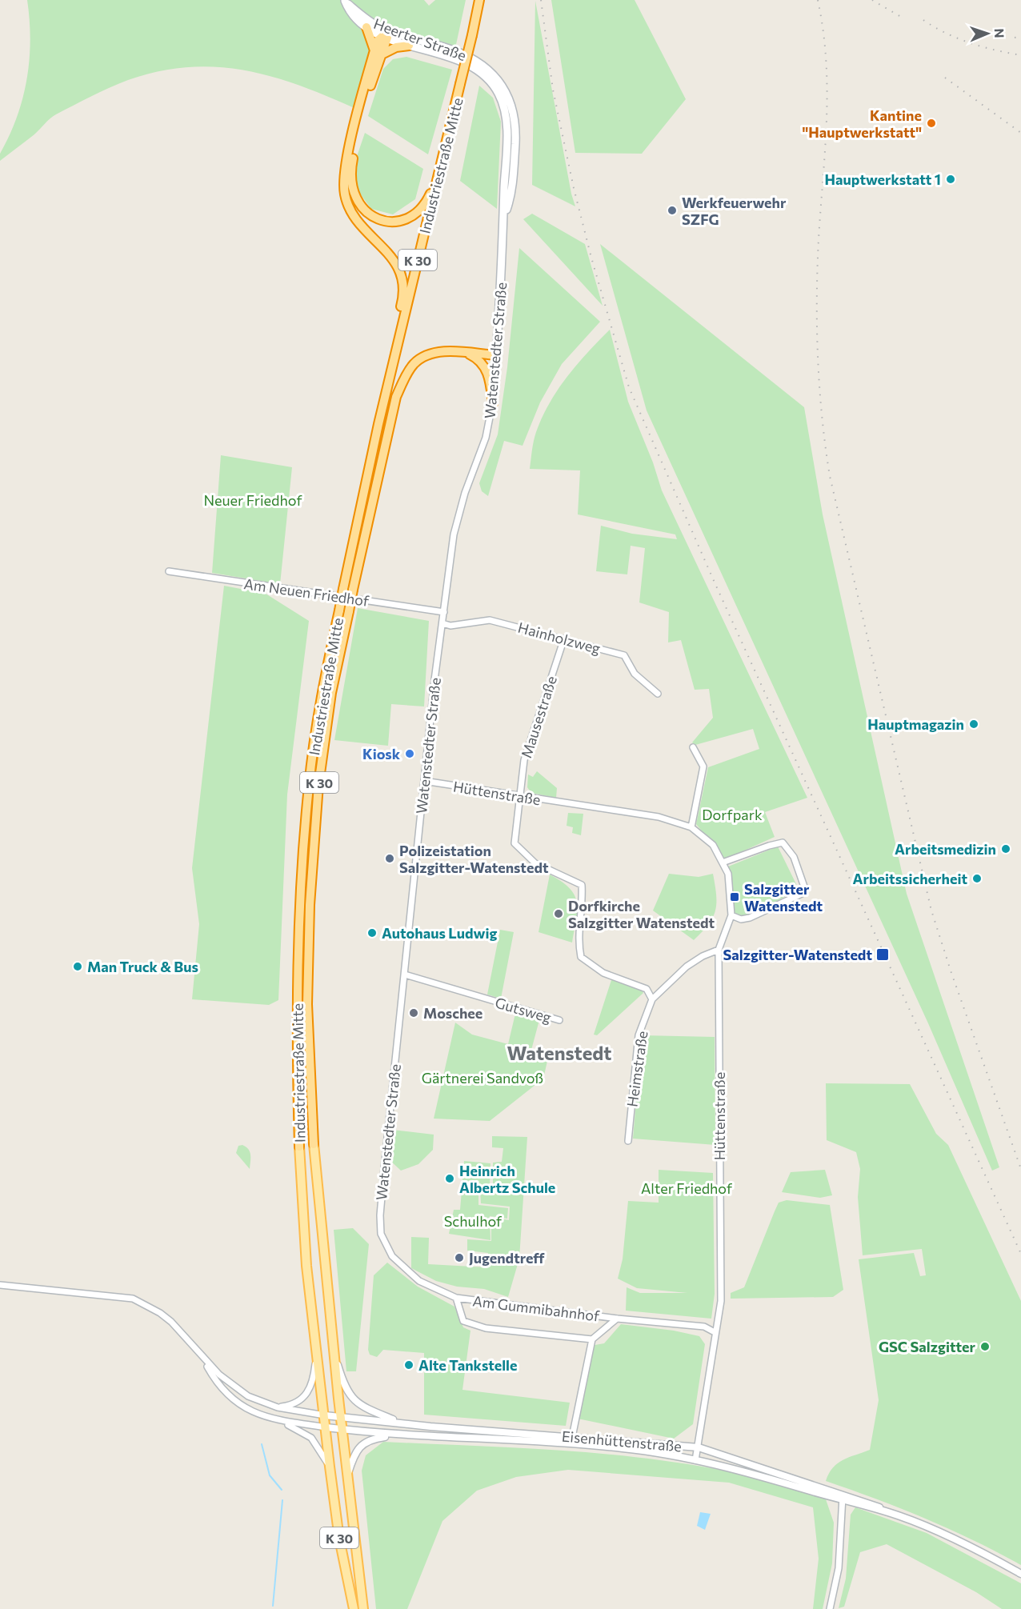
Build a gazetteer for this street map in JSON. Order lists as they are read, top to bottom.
{
  "streets": {
    "highway": ["Industriestraße Mitte", "K 30"],
    "main road": ["Heerter Straße", "Watenstedter Straße"],
    "street": [
      "Am Neuen Friedhof",
      "Hainholzweg",
      "Mausestraße",
      "Hüttenstraße",
      "Gutsweg",
      "Heimstraße",
      "Am Gummibahnhof",
      "Eisenhüttenstraße"
    ]
  },
  "crossings": [
    ["Heerter Straße", "Watenstedter Straße"],
    ["Industriestraße Mitte", "K 30"],
    ["Industriestraße Mitte", "Eisenhüttenstraße"],
    ["K 30", "Eisenhüttenstraße"],
    ["Watenstedter Straße", "Am Neuen Friedhof"],
    ["Watenstedter Straße", "Hainholzweg"],
    ["Watenstedter Straße", "Hüttenstraße"],
    ["Watenstedter Straße", "Gutsweg"],
    ["Watenstedter Straße", "Am Gummibahnhof"],
    ["Hainholzweg", "Mausestraße"],
    ["Mausestraße", "Hüttenstraße"],
    ["Mausestraße", "Heimstraße"],
    ["Hüttenstraße", "Am Gummibahnhof"],
    ["Hüttenstraße", "Eisenhüttenstraße"],
    ["Am Gummibahnhof", "Eisenhüttenstraße"]
  ],
  "districts": ["Watenstedt"],
  "parks": [
    "Neuer Friedhof",
    "Dorfpark",
    "Gärtnerei Sandvoß",
    "Alter Friedhof",
    "Schulhof"
  ],
  "places": {
    "other": [
      "Kantine \"Hauptwerkstatt\"",
      "Hauptwerkstatt 1",
      "Werkfeuerwehr SZFG",
      "Hauptmagazin",
      "Kiosk",
      "Arbeitsmedizin",
      "Polizeistation Salzgitter-Watenstedt",
      "Arbeitssicherheit",
      "Dorfkirche Salzgitter Watenstedt",
      "Autohaus Ludwig",
      "Man Truck & Bus",
      "Moschee",
      "Heinrich Albertz Schule",
      "Jugendtreff",
      "GSC Salzgitter",
      "Alte Tankstelle"
    ],
    "transit": ["Salzgitter Watenstedt", "Salzgitter-Watenstedt"]
  },
  "north": "right"
}
